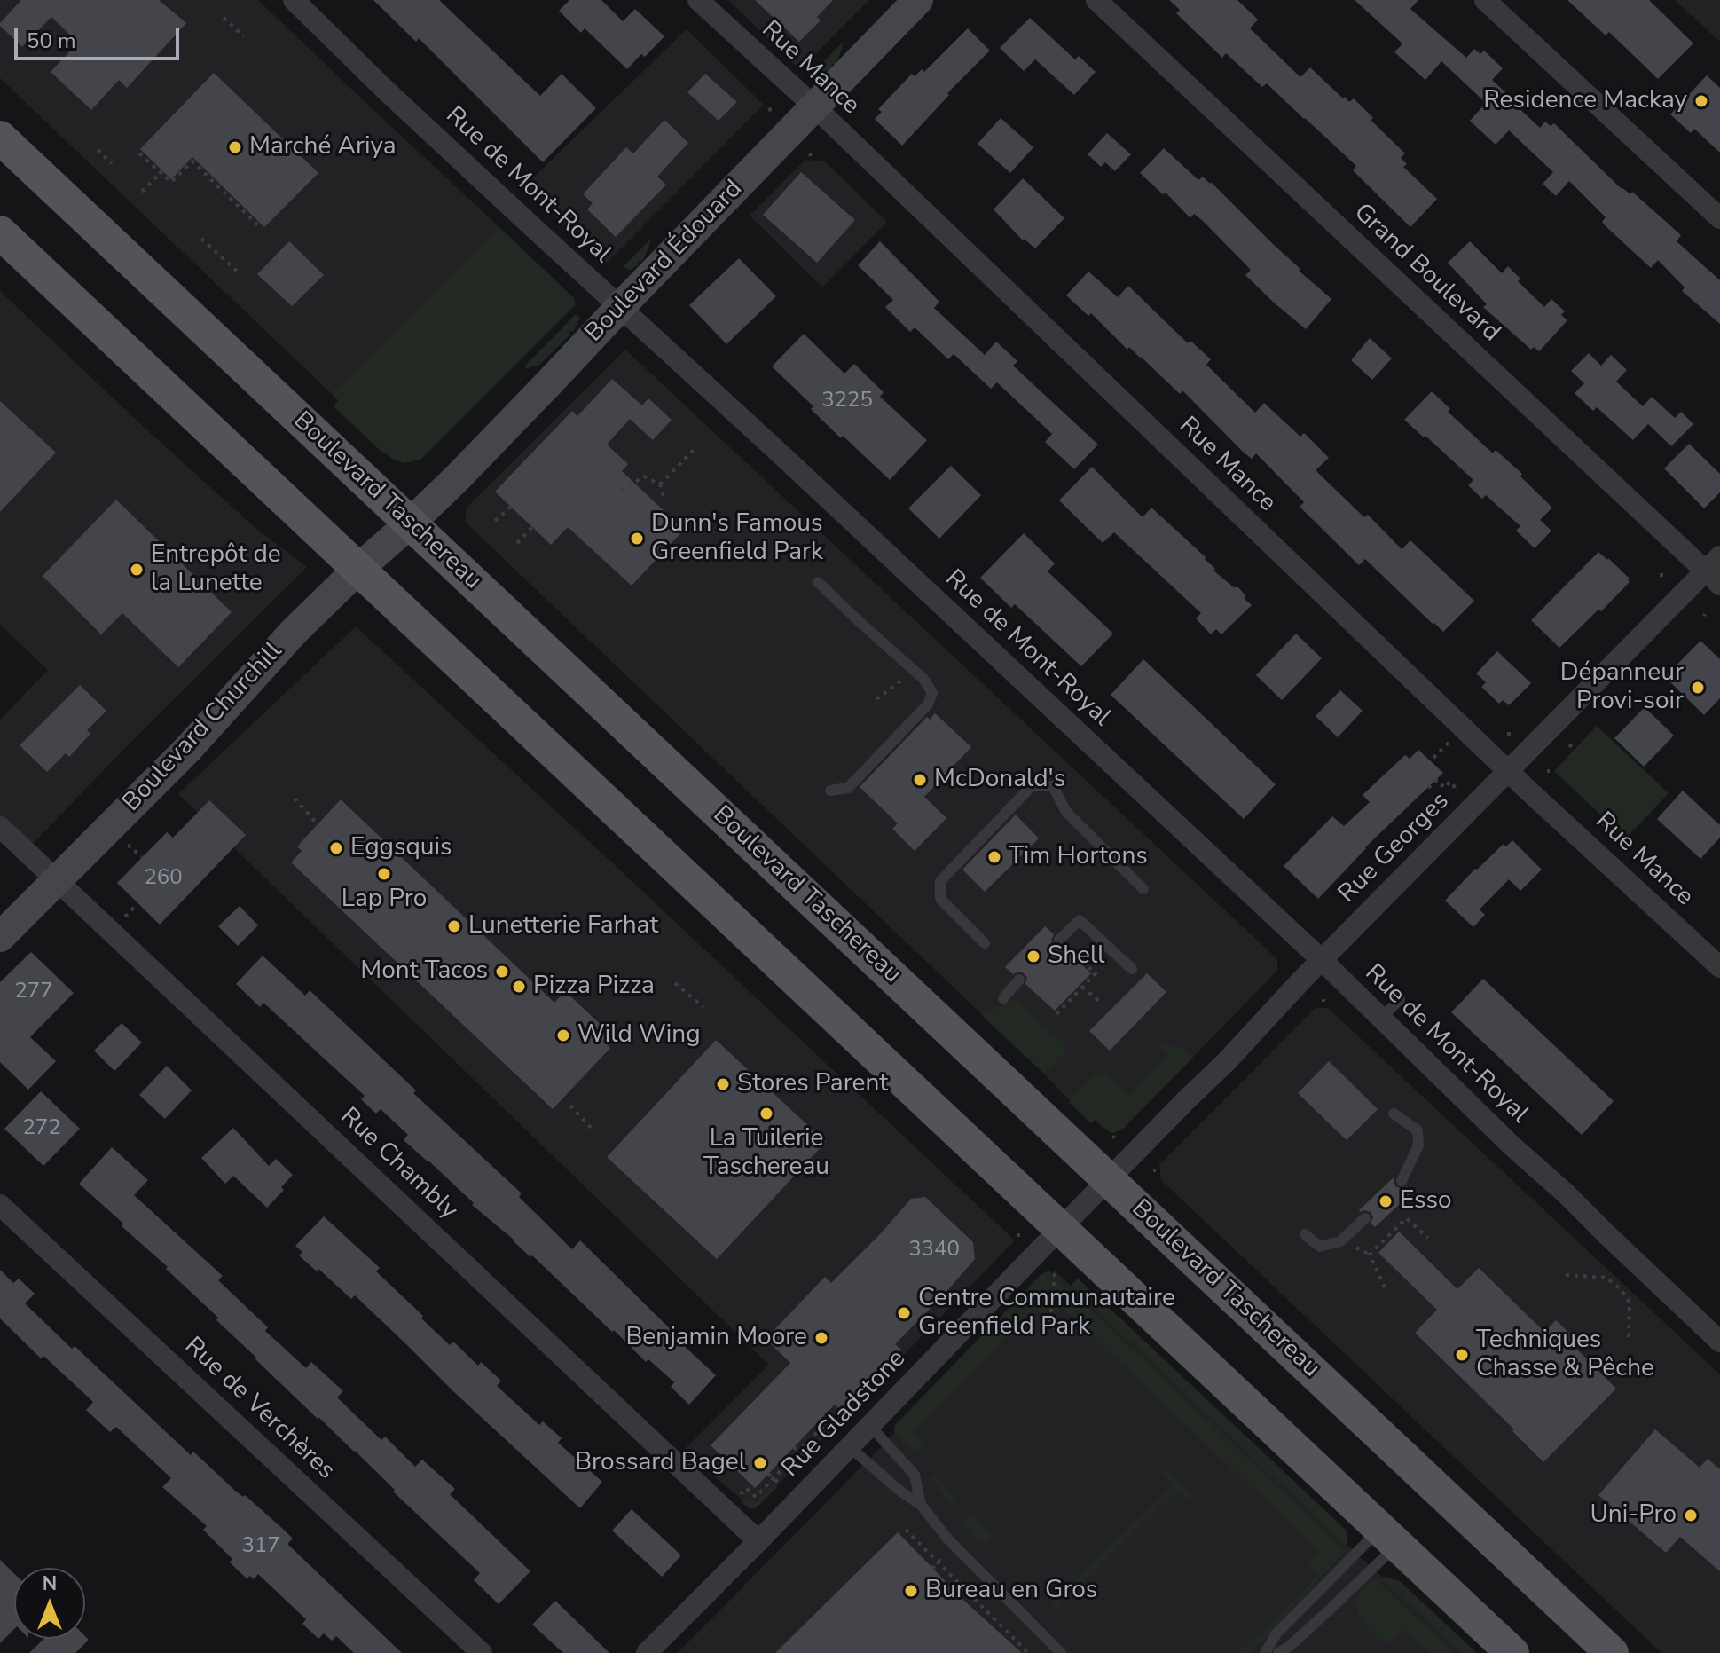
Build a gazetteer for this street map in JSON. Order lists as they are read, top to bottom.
{
  "streets": {
    "main road": ["Boulevard Taschereau"],
    "street": [
      "Rue Mance",
      "Rue de Mont-Royal",
      "Boulevard Édouard",
      "Grand Boulevard",
      "Boulevard Churchill",
      "Rue Georges",
      "Rue Chambly",
      "Rue de Verchères",
      "Rue Gladstone"
    ]
  },
  "crossings": [
    ["Rue Mance", "Boulevard Édouard"],
    ["Rue Mance", "Rue Georges"],
    ["Rue de Mont-Royal", "Boulevard Édouard"],
    ["Rue de Mont-Royal", "Rue Georges"],
    ["Boulevard Édouard", "Boulevard Taschereau"],
    ["Boulevard Édouard", "Boulevard Churchill"],
    ["Grand Boulevard", "Rue Georges"],
    ["Boulevard Taschereau", "Boulevard Churchill"],
    ["Boulevard Taschereau", "Rue Georges"],
    ["Boulevard Taschereau", "Rue Gladstone"],
    ["Boulevard Churchill", "Rue Chambly"],
    ["Rue Georges", "Rue Gladstone"],
    ["Rue Chambly", "Rue Gladstone"]
  ],
  "places": [
    "Residence Mackay",
    "Marché Ariya",
    "Dunn's Famous Greenfield Park",
    "Entrepôt de la Lunette",
    "Dépanneur Provi-soir",
    "McDonald's",
    "Eggsquis",
    "Tim Hortons",
    "Lap Pro",
    "Lunetterie Farhat",
    "Shell",
    "Mont Tacos",
    "Pizza Pizza",
    "Wild Wing",
    "Stores Parent",
    "La Tuilerie Taschereau",
    "Esso",
    "Centre Communautaire Greenfield Park",
    "Benjamin Moore",
    "Techniques Chasse & Pêche",
    "Brossard Bagel",
    "Uni-Pro",
    "Bureau en Gros"
  ],
  "house_numbers": [
    "3225",
    "260",
    "277",
    "272",
    "3340",
    "317"
  ],
  "scale_bar": "50 m",
  "north": "top"
}
